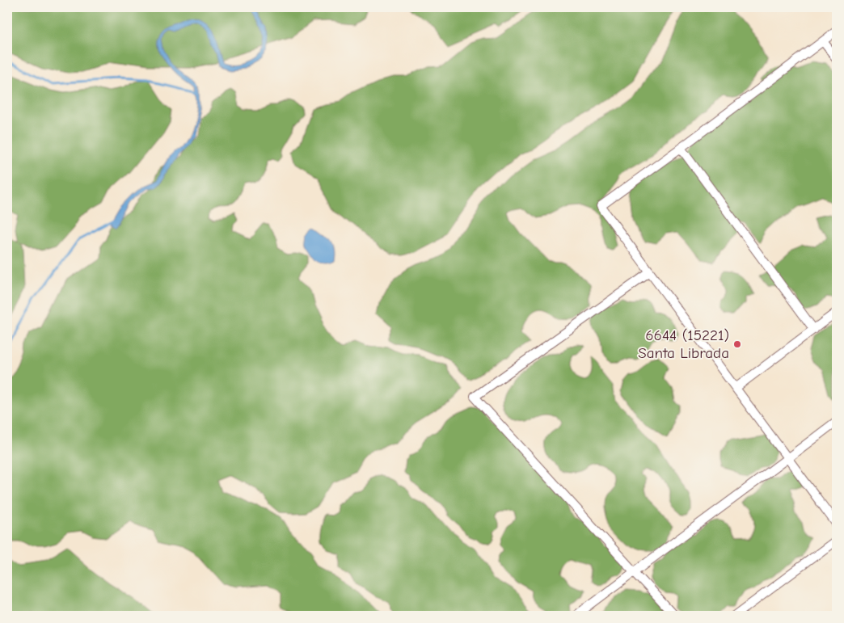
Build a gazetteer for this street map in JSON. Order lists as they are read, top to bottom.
{
  "places": ["6644 (15221) Santa Librada"]
}
